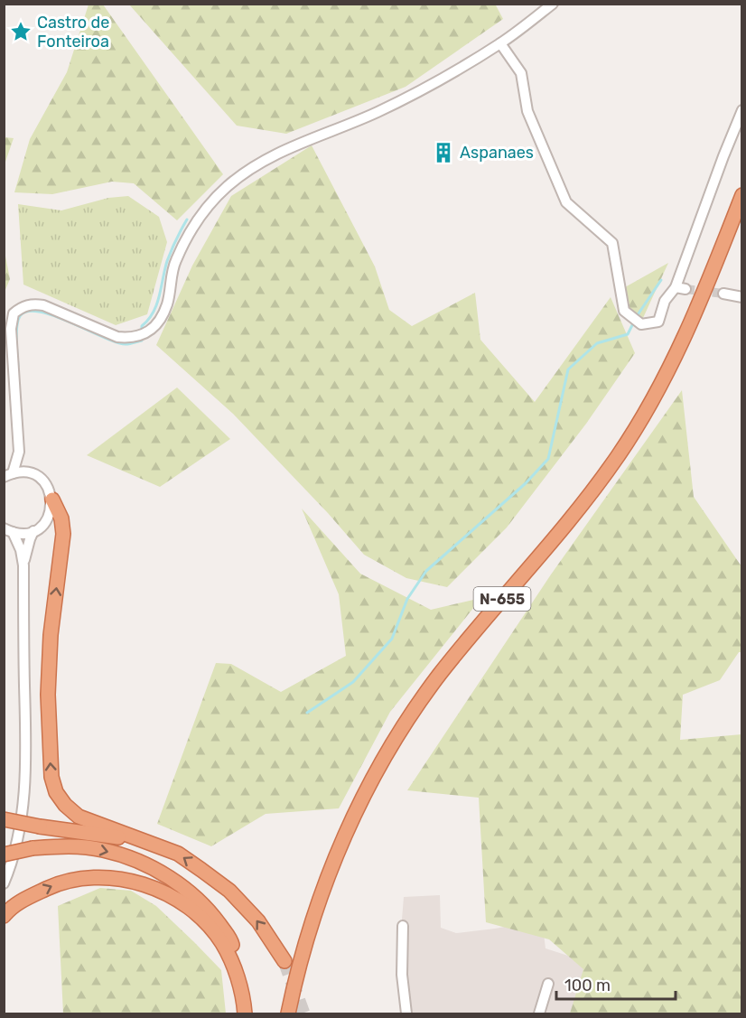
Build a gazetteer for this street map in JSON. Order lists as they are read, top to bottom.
{
  "streets": {
    "highway": ["N-655"]
  },
  "places": {
    "place": ["Castro de Fonteiroa"],
    "building": ["Aspanaes"]
  },
  "scale_bar": "100 m"
}
